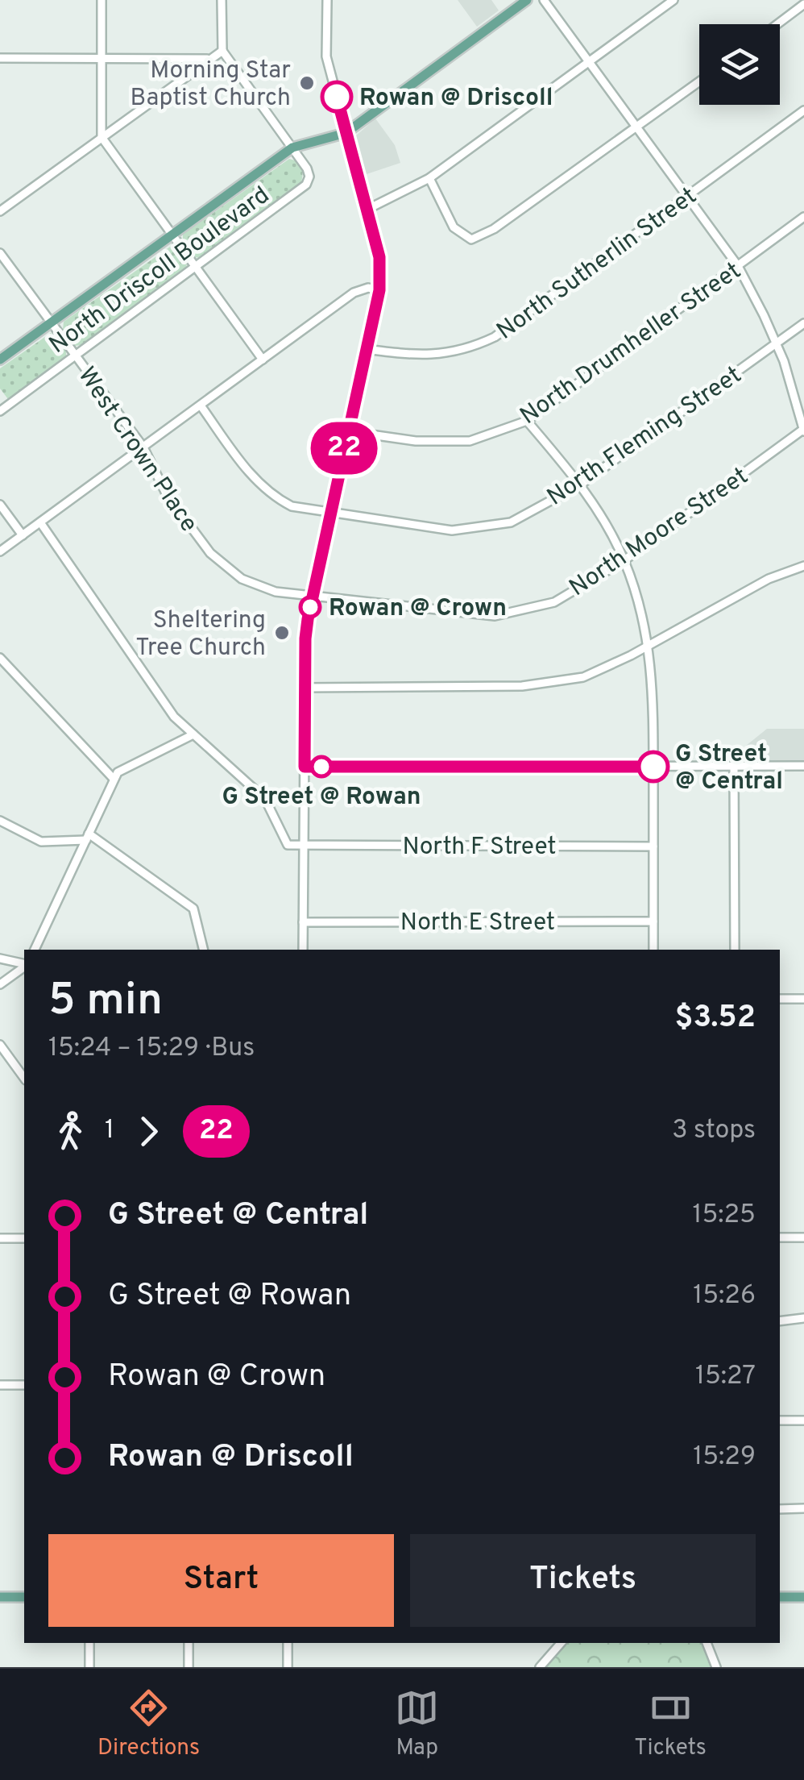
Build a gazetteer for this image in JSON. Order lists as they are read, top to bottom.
{
  "streets": {
    "main road": ["North Driscoll Boulevard"],
    "street": [
      "North Sutherlin Street",
      "North Drumheller Street",
      "North Fleming Street",
      "West Crown Place",
      "North Moore Street",
      "North F Street",
      "North E Street"
    ]
  },
  "crossings": [
    ["North Driscoll Boulevard", "West Crown Place"],
    ["West Crown Place", "North Moore Street"]
  ],
  "places": [
    "Morning Star Baptist Church",
    "Rowan @ Driscoll",
    "Rowan @ Crown",
    "Sheltering Tree Church",
    "G Street @ Rowan",
    "G Street @ Central"
  ],
  "lines": ["bus line 22"],
  "page": {
    "on_map": "22",
    "heading": ["5 min", "15:24 – 15:29 · Bus", "$3.52"],
    "legs": ["1", "22", "3 stops"],
    "list": [
      {
        "name": "G Street @ Central",
        "value": "15:25"
      },
      {
        "name": "G Street @ Rowan",
        "value": "15:26"
      },
      {
        "name": "Rowan @ Crown",
        "value": "15:27"
      },
      {
        "name": "Rowan @ Driscoll",
        "value": "15:29"
      }
    ],
    "buttons": ["Start", "Tickets"],
    "tabs": ["Directions", "Map", "Tickets"]
  }
}
